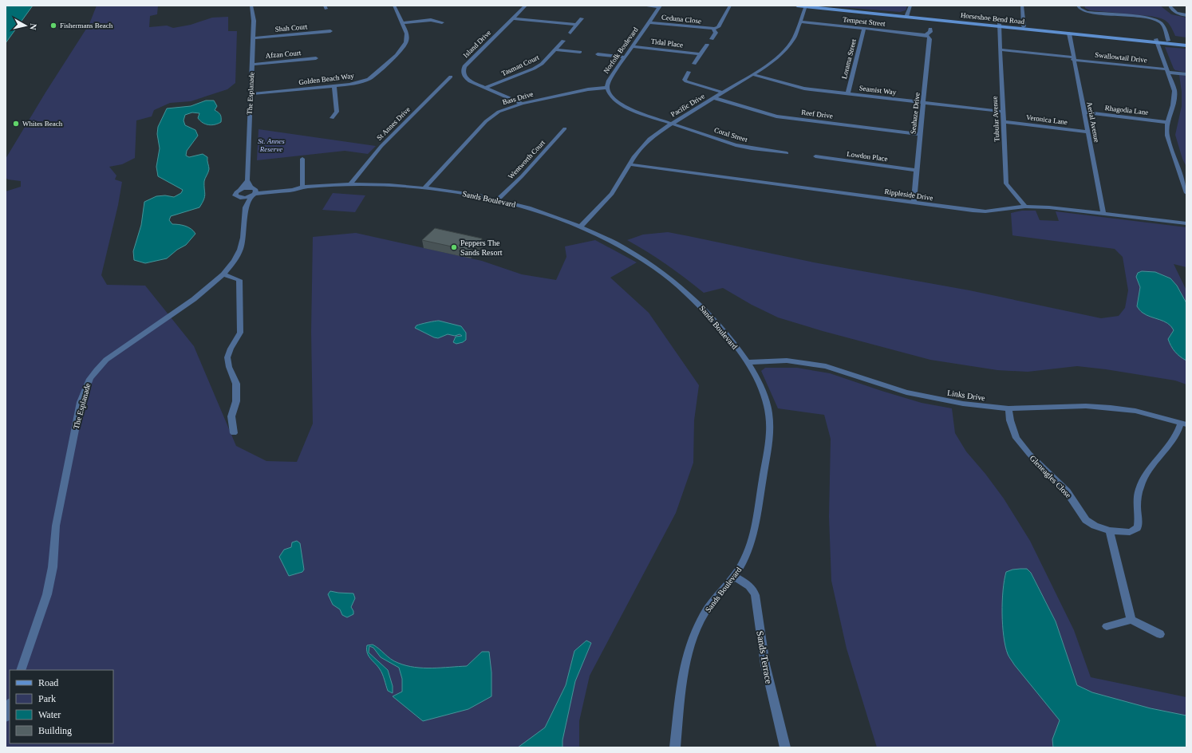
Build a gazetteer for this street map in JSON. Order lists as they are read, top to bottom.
{
  "streets": {
    "street": [
      "Horseshoe Bend Road",
      "Ceduna Close",
      "Tempest Street",
      "Shah Court",
      "Tidal Place",
      "Island Drive",
      "Norfolk Boulevard",
      "Afzan Court",
      "Swallowtail Drive",
      "Lorama Street",
      "Tasman Court",
      "Golden Beach Way",
      "Seamist Way",
      "The Esplanade",
      "Bass Drive",
      "Pacific Drive",
      "Rhagodia Lane",
      "Seahaze Drive",
      "Reef Drive",
      "Tubular Avenue",
      "Veronica Lane",
      "Aerial Avenue",
      "St Annes Drive",
      "Coral Street",
      "Lowdon Place",
      "Wentworth Court",
      "Rippleside Drive",
      "Sands Boulevard",
      "Links Drive",
      "Gleneagles Close",
      "Sands Terrace"
    ]
  },
  "crossings": [
    ["Horseshoe Bend Road", "Pacific Drive"],
    ["Horseshoe Bend Road", "Tubular Avenue"],
    ["Horseshoe Bend Road", "Aerial Avenue"],
    ["Ceduna Close", "Norfolk Boulevard"],
    ["Tempest Street", "Lorama Street"],
    ["Tempest Street", "Pacific Drive"],
    ["Tempest Street", "Seahaze Drive"],
    ["Shah Court", "The Esplanade"],
    ["Tidal Place", "Norfolk Boulevard"],
    ["Island Drive", "Tasman Court"],
    ["Island Drive", "Bass Drive"],
    ["Norfolk Boulevard", "Bass Drive"],
    ["Afzan Court", "The Esplanade"],
    ["Swallowtail Drive", "Tubular Avenue"],
    ["Swallowtail Drive", "Aerial Avenue"],
    ["Lorama Street", "Seamist Way"],
    ["Golden Beach Way", "The Esplanade"],
    ["Seamist Way", "Pacific Drive"],
    ["Seamist Way", "Seahaze Drive"],
    ["Seamist Way", "Tubular Avenue"],
    ["The Esplanade", "Sands Boulevard"],
    ["Bass Drive", "Sands Boulevard"],
    ["Pacific Drive", "Reef Drive"],
    ["Pacific Drive", "Coral Street"],
    ["Pacific Drive", "Rippleside Drive"],
    ["Pacific Drive", "Sands Boulevard"],
    ["Rhagodia Lane", "Aerial Avenue"],
    ["Seahaze Drive", "Reef Drive"],
    ["Seahaze Drive", "Lowdon Place"],
    ["Seahaze Drive", "Rippleside Drive"],
    ["Tubular Avenue", "Veronica Lane"],
    ["Tubular Avenue", "Rippleside Drive"],
    ["Veronica Lane", "Aerial Avenue"],
    ["Aerial Avenue", "Rippleside Drive"],
    ["St Annes Drive", "Sands Boulevard"],
    ["Wentworth Court", "Sands Boulevard"],
    ["Sands Boulevard", "Links Drive"],
    ["Sands Boulevard", "Sands Terrace"],
    ["Links Drive", "Gleneagles Close"]
  ],
  "parks": ["St. Annes Reserve"],
  "places": ["Fishermans Beach", "Whites Beach", "Peppers The Sands Resort"],
  "legend": [
    "Road",
    "Park",
    "Water",
    "Building"
  ],
  "north": "right"
}
